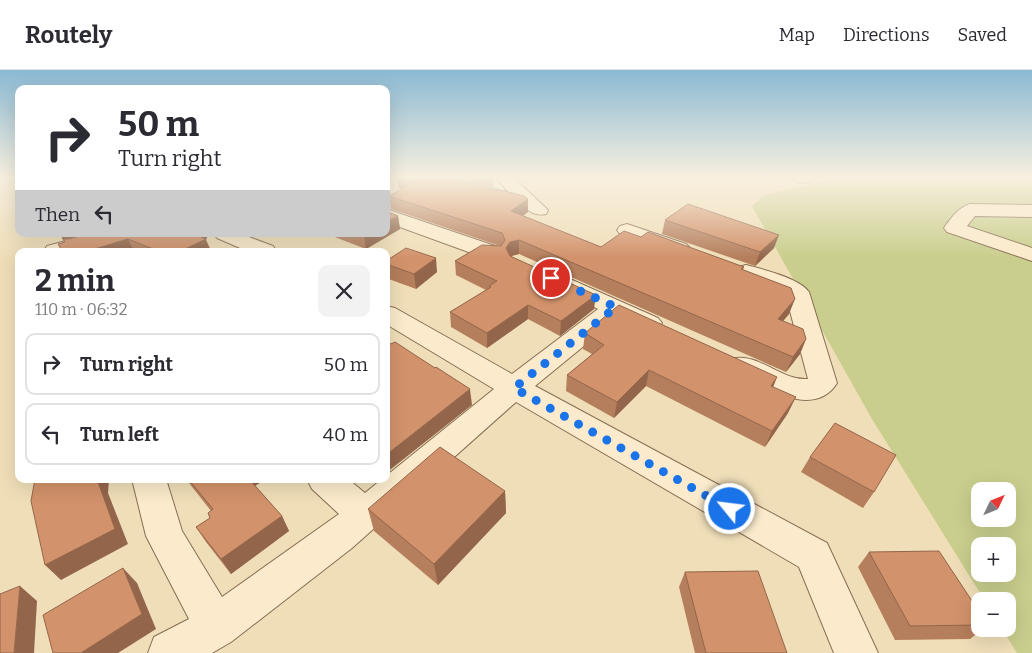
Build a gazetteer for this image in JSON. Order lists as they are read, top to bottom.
{
  "north": "top right",
  "page": {
    "header": "Routely",
    "nav": ["Map", "Directions", "Saved"],
    "turn": ["50 m", "Turn right"],
    "then": "Then",
    "heading": ["2 min", "110 m · 06:32"],
    "list": [
      {
        "name": "Turn right",
        "value": "50 m"
      },
      {
        "name": "Turn left",
        "value": "40 m"
      }
    ],
    "map_buttons": ["+", "−"]
  }
}
